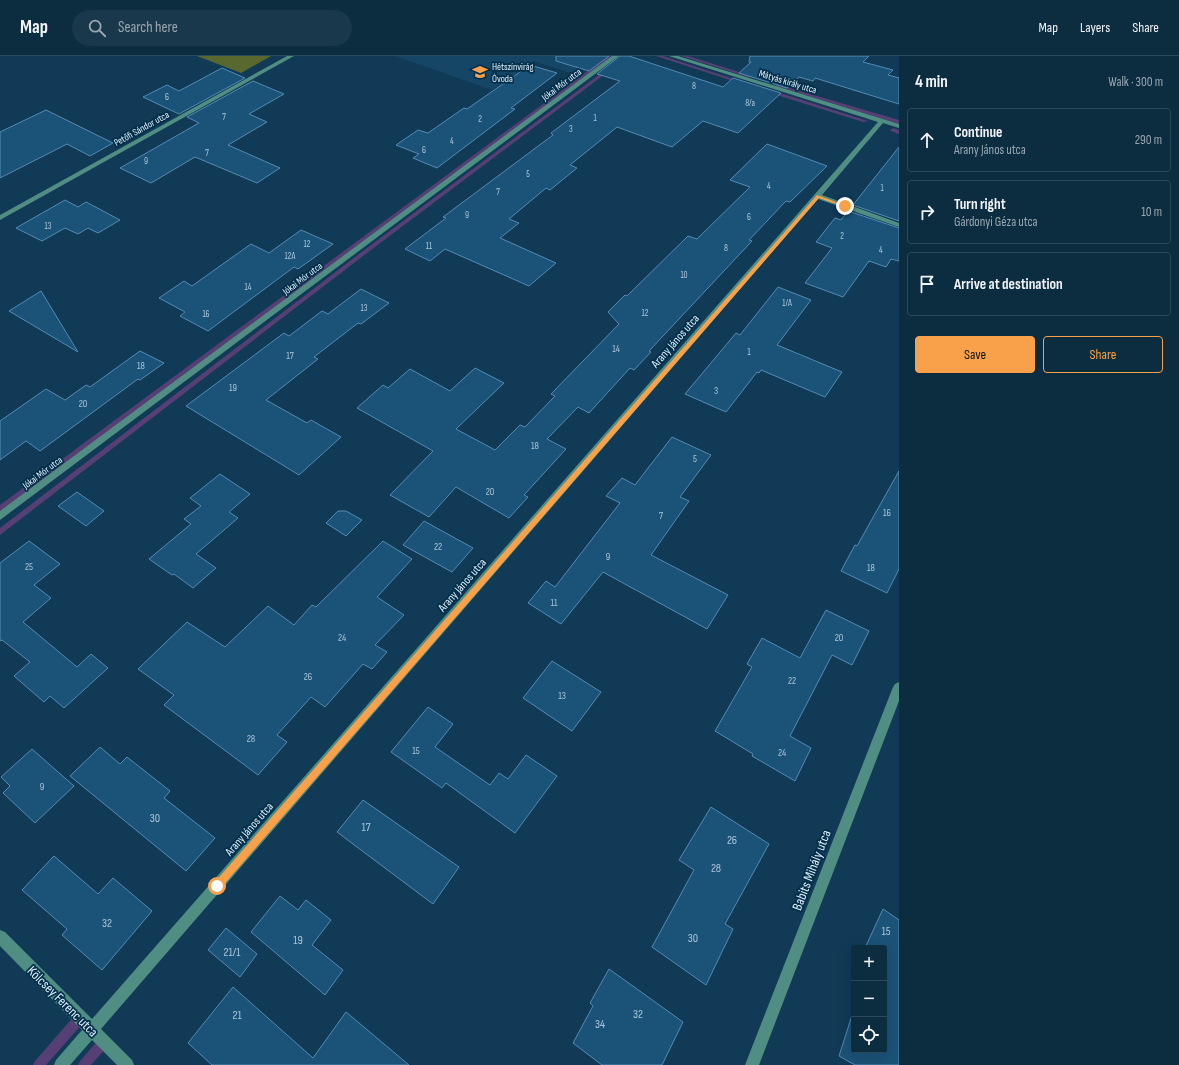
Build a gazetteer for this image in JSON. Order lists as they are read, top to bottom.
{
  "streets": {
    "street": [
      "Mátyás király utca",
      "Jókai Mór utca",
      "Petőfi Sándor utca",
      "Arany János utca",
      "Babits Mihály utca",
      "Kölcsey Ferenc utca"
    ]
  },
  "crossings": [
    ["Mátyás király utca", "Arany János utca"],
    ["Arany János utca", "Kölcsey Ferenc utca"]
  ],
  "places": {
    "school or university": ["Hétszínvirág Óvoda"]
  },
  "house_numbers": [
    "8",
    "6",
    "8/a",
    "7",
    "1",
    "2",
    "3",
    "4",
    "6",
    "7",
    "9",
    "5",
    "4",
    "1",
    "7",
    "9",
    "6",
    "13",
    "2",
    "12",
    "11",
    "8",
    "4",
    "12A",
    "10",
    "14",
    "1/A",
    "13",
    "12",
    "16",
    "14",
    "1",
    "17",
    "18",
    "19",
    "3",
    "20",
    "18",
    "5",
    "20",
    "16",
    "7",
    "22",
    "9",
    "25",
    "18",
    "11",
    "24",
    "20",
    "26",
    "22",
    "13",
    "28",
    "15",
    "24",
    "9",
    "30",
    "17",
    "26",
    "28",
    "32",
    "15",
    "30",
    "19",
    "21/1",
    "32",
    "21",
    "34"
  ],
  "page": {
    "header": "Map",
    "search": "Search here",
    "nav": ["Map", "Layers", "Share"],
    "heading": ["4 min", "Walk · 300 m"],
    "list": [
      ["Continue", "Arany János utca", "290 m"],
      ["Turn right", "Gárdonyi Géza utca", "10 m"],
      "Arrive at destination"
    ],
    "buttons": ["Save", "Share"],
    "map_buttons": ["+", "−"]
  }
}
